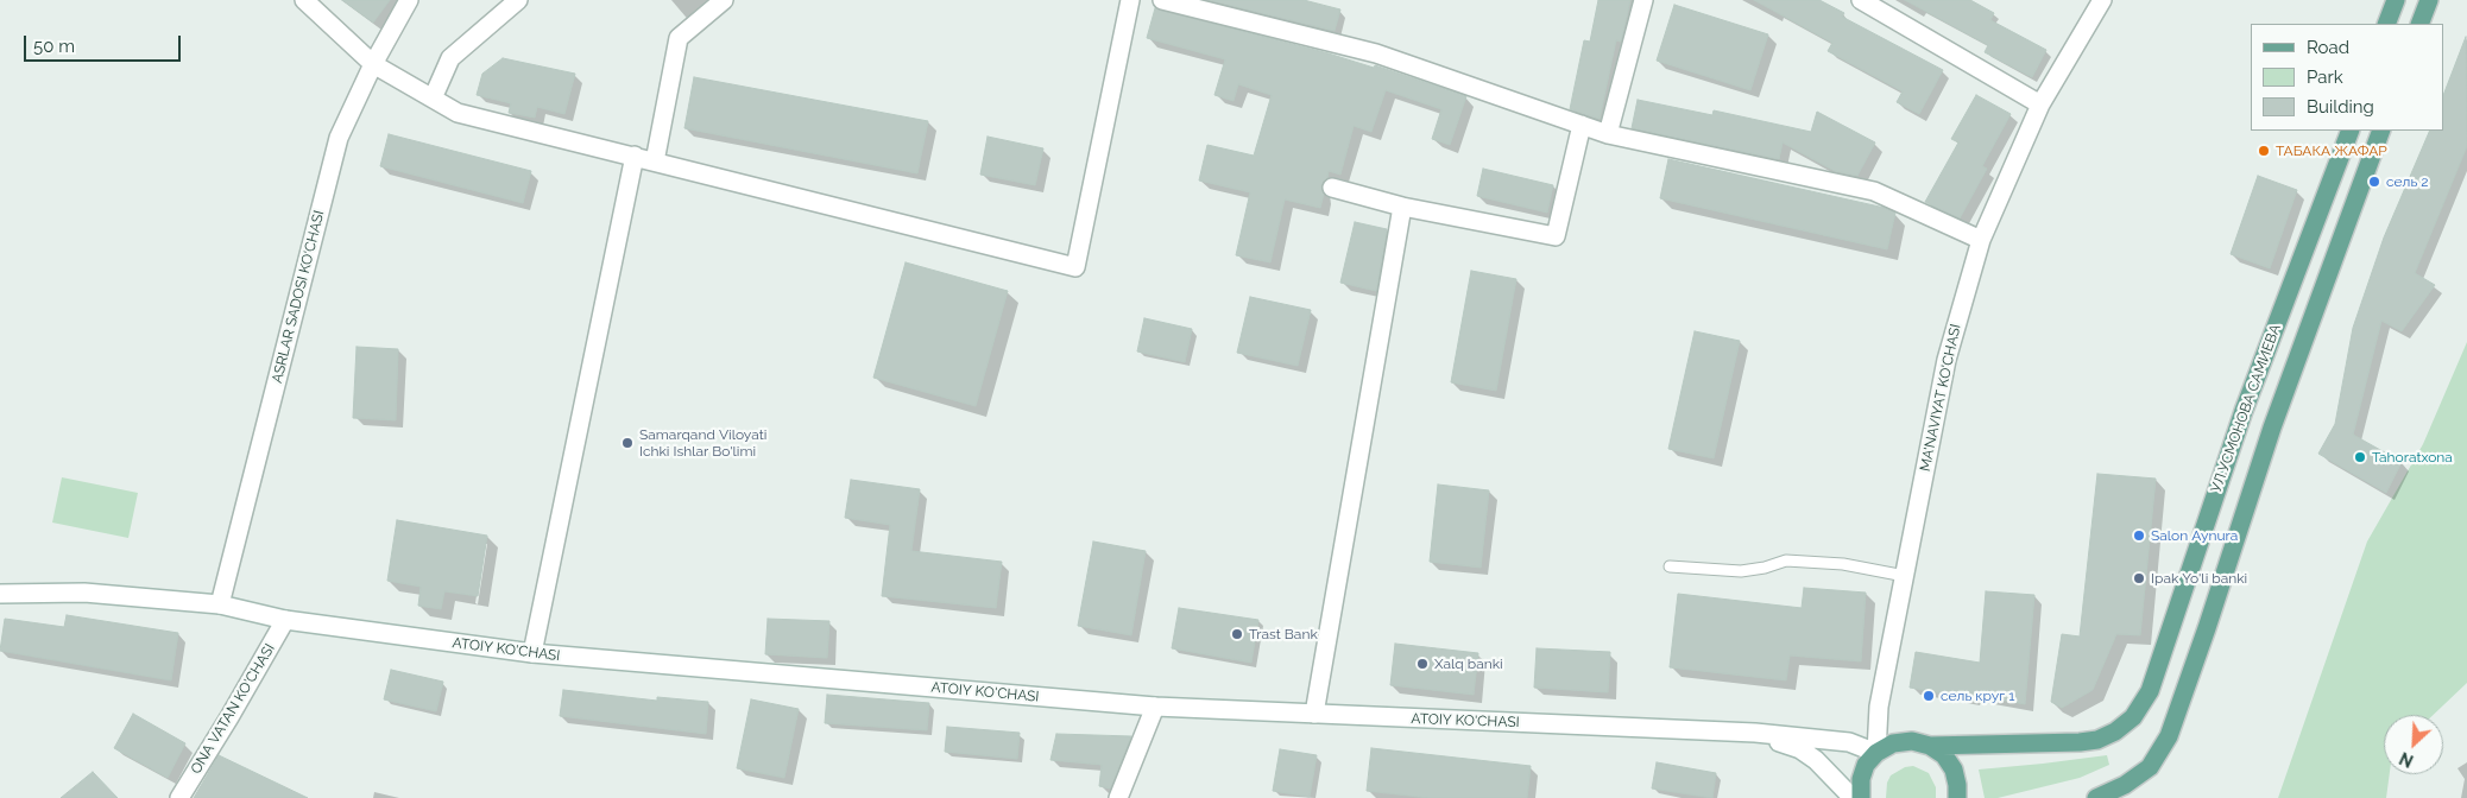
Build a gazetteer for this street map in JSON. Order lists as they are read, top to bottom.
{
  "streets": {
    "main road": ["УЛ.УСМОНОВА САМИЕВА"],
    "street": [
      "ASRLAR SADOSI KO'CHASI",
      "MA'NAVIYAT KO'CHASI",
      "ATOIY KO'CHASI",
      "ONA VATAN KO'CHASI"
    ]
  },
  "crossings": [
    ["ASRLAR SADOSI KO'CHASI", "ATOIY KO'CHASI"],
    ["MA'NAVIYAT KO'CHASI", "УЛ.УСМОНОВА САМИЕВА"],
    ["MA'NAVIYAT KO'CHASI", "ATOIY KO'CHASI"],
    ["УЛ.УСМОНОВА САМИЕВА", "ATOIY KO'CHASI"],
    ["ATOIY KO'CHASI", "ONA VATAN KO'CHASI"]
  ],
  "places": [
    "ТАБАКА ЖАФАР",
    "сель 2",
    "Samarqand Viloyati Ichki Ishlar Bo'limi",
    "Tahoratxona",
    "Salon Aynura",
    "Ipak Yo'li banki",
    "Trast Bank",
    "Xalq banki",
    "сель круг 1"
  ],
  "legend": ["Road", "Park", "Building"],
  "scale_bar": "50 m",
  "north": "bottom left"
}
